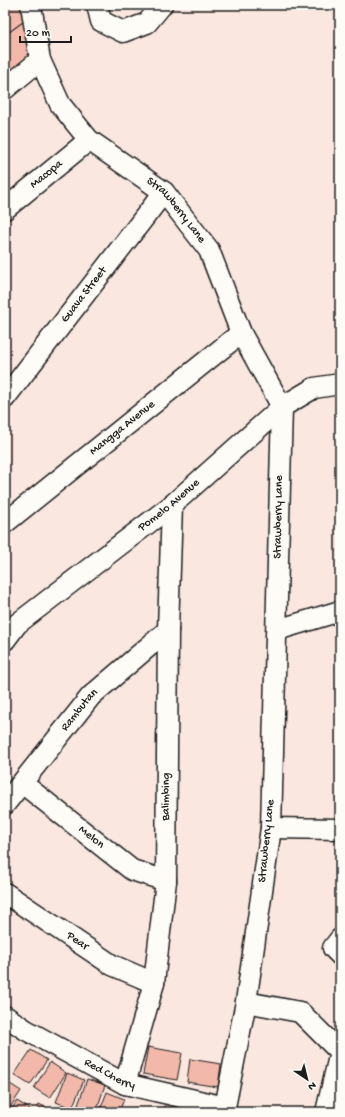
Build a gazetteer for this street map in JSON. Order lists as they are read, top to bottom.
{
  "streets": {
    "street": [
      "Macopa",
      "Strawberry Lane",
      "Guava Street",
      "Mangga Avenue",
      "Pomelo Avenue",
      "Rambutan",
      "Balimbing",
      "Melon",
      "Pear",
      "Red Cherry"
    ]
  },
  "crossings": [
    ["Macopa", "Strawberry Lane"],
    ["Strawberry Lane", "Guava Street"],
    ["Strawberry Lane", "Mangga Avenue"],
    ["Strawberry Lane", "Pomelo Avenue"],
    ["Strawberry Lane", "Red Cherry"],
    ["Pomelo Avenue", "Balimbing"],
    ["Rambutan", "Balimbing"],
    ["Rambutan", "Melon"],
    ["Balimbing", "Melon"],
    ["Balimbing", "Pear"],
    ["Balimbing", "Red Cherry"]
  ],
  "scale_bar": "20 m",
  "north": "bottom right"
}
